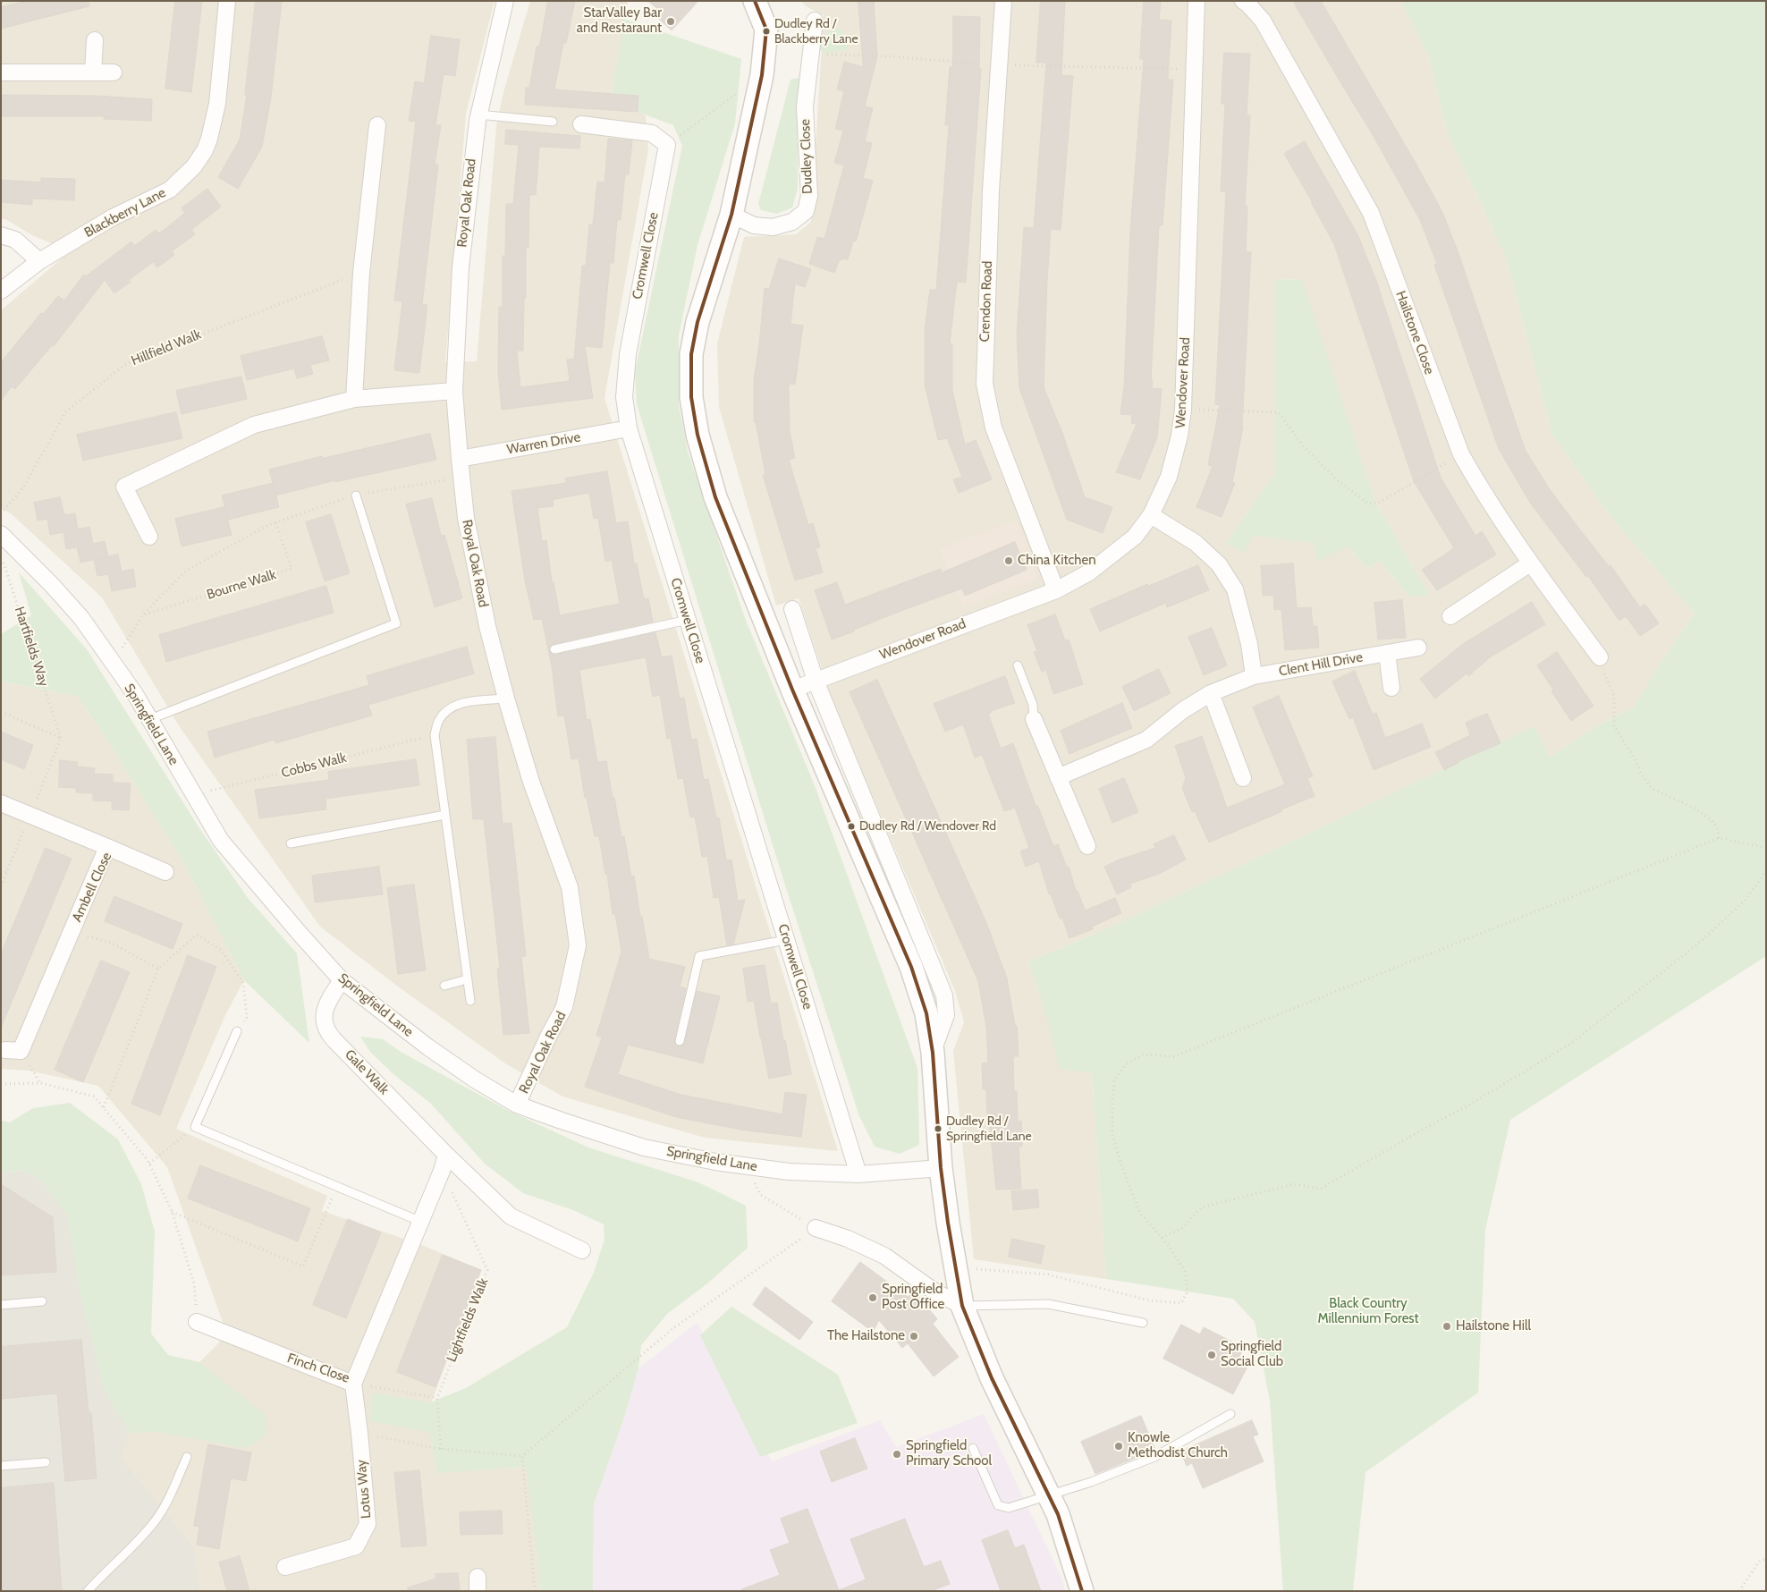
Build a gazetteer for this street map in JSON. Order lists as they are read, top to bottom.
{
  "streets": {
    "street": [
      "Dudley Close",
      "Royal Oak Road",
      "Blackberry Lane",
      "Cromwell Close",
      "Crendon Road",
      "Hailstone Close",
      "Wendover Road",
      "Warren Drive",
      "Clent Hill Drive",
      "Springfield Lane",
      "Ambell Close",
      "Gale Walk",
      "Finch Close",
      "Lotus Way"
    ],
    "path": [
      "Hillfield Walk",
      "Bourne Walk",
      "Hartfields Way",
      "Cobbs Walk",
      "Lightfields Walk"
    ]
  },
  "crossings": [
    ["Royal Oak Road", "Warren Drive"],
    ["Royal Oak Road", "Springfield Lane"],
    ["Cromwell Close", "Warren Drive"],
    ["Cromwell Close", "Springfield Lane"],
    ["Crendon Road", "Wendover Road"],
    ["Springfield Lane", "Cobbs Walk"],
    ["Springfield Lane", "Gale Walk"],
    ["Finch Close", "Lotus Way"]
  ],
  "parks": ["Black Country Millennium Forest"],
  "places": [
    "StarValley Bar and Restaraunt",
    "Dudley Rd / Blackberry Lane",
    "China Kitchen",
    "Dudley Rd / Wendover Rd",
    "Dudley Rd / Springfield Lane",
    "Springfield Post Office",
    "Hailstone Hill",
    "The Hailstone",
    "Springfield Social Club",
    "Knowle Methodist Church",
    "Springfield Primary School"
  ]
}
